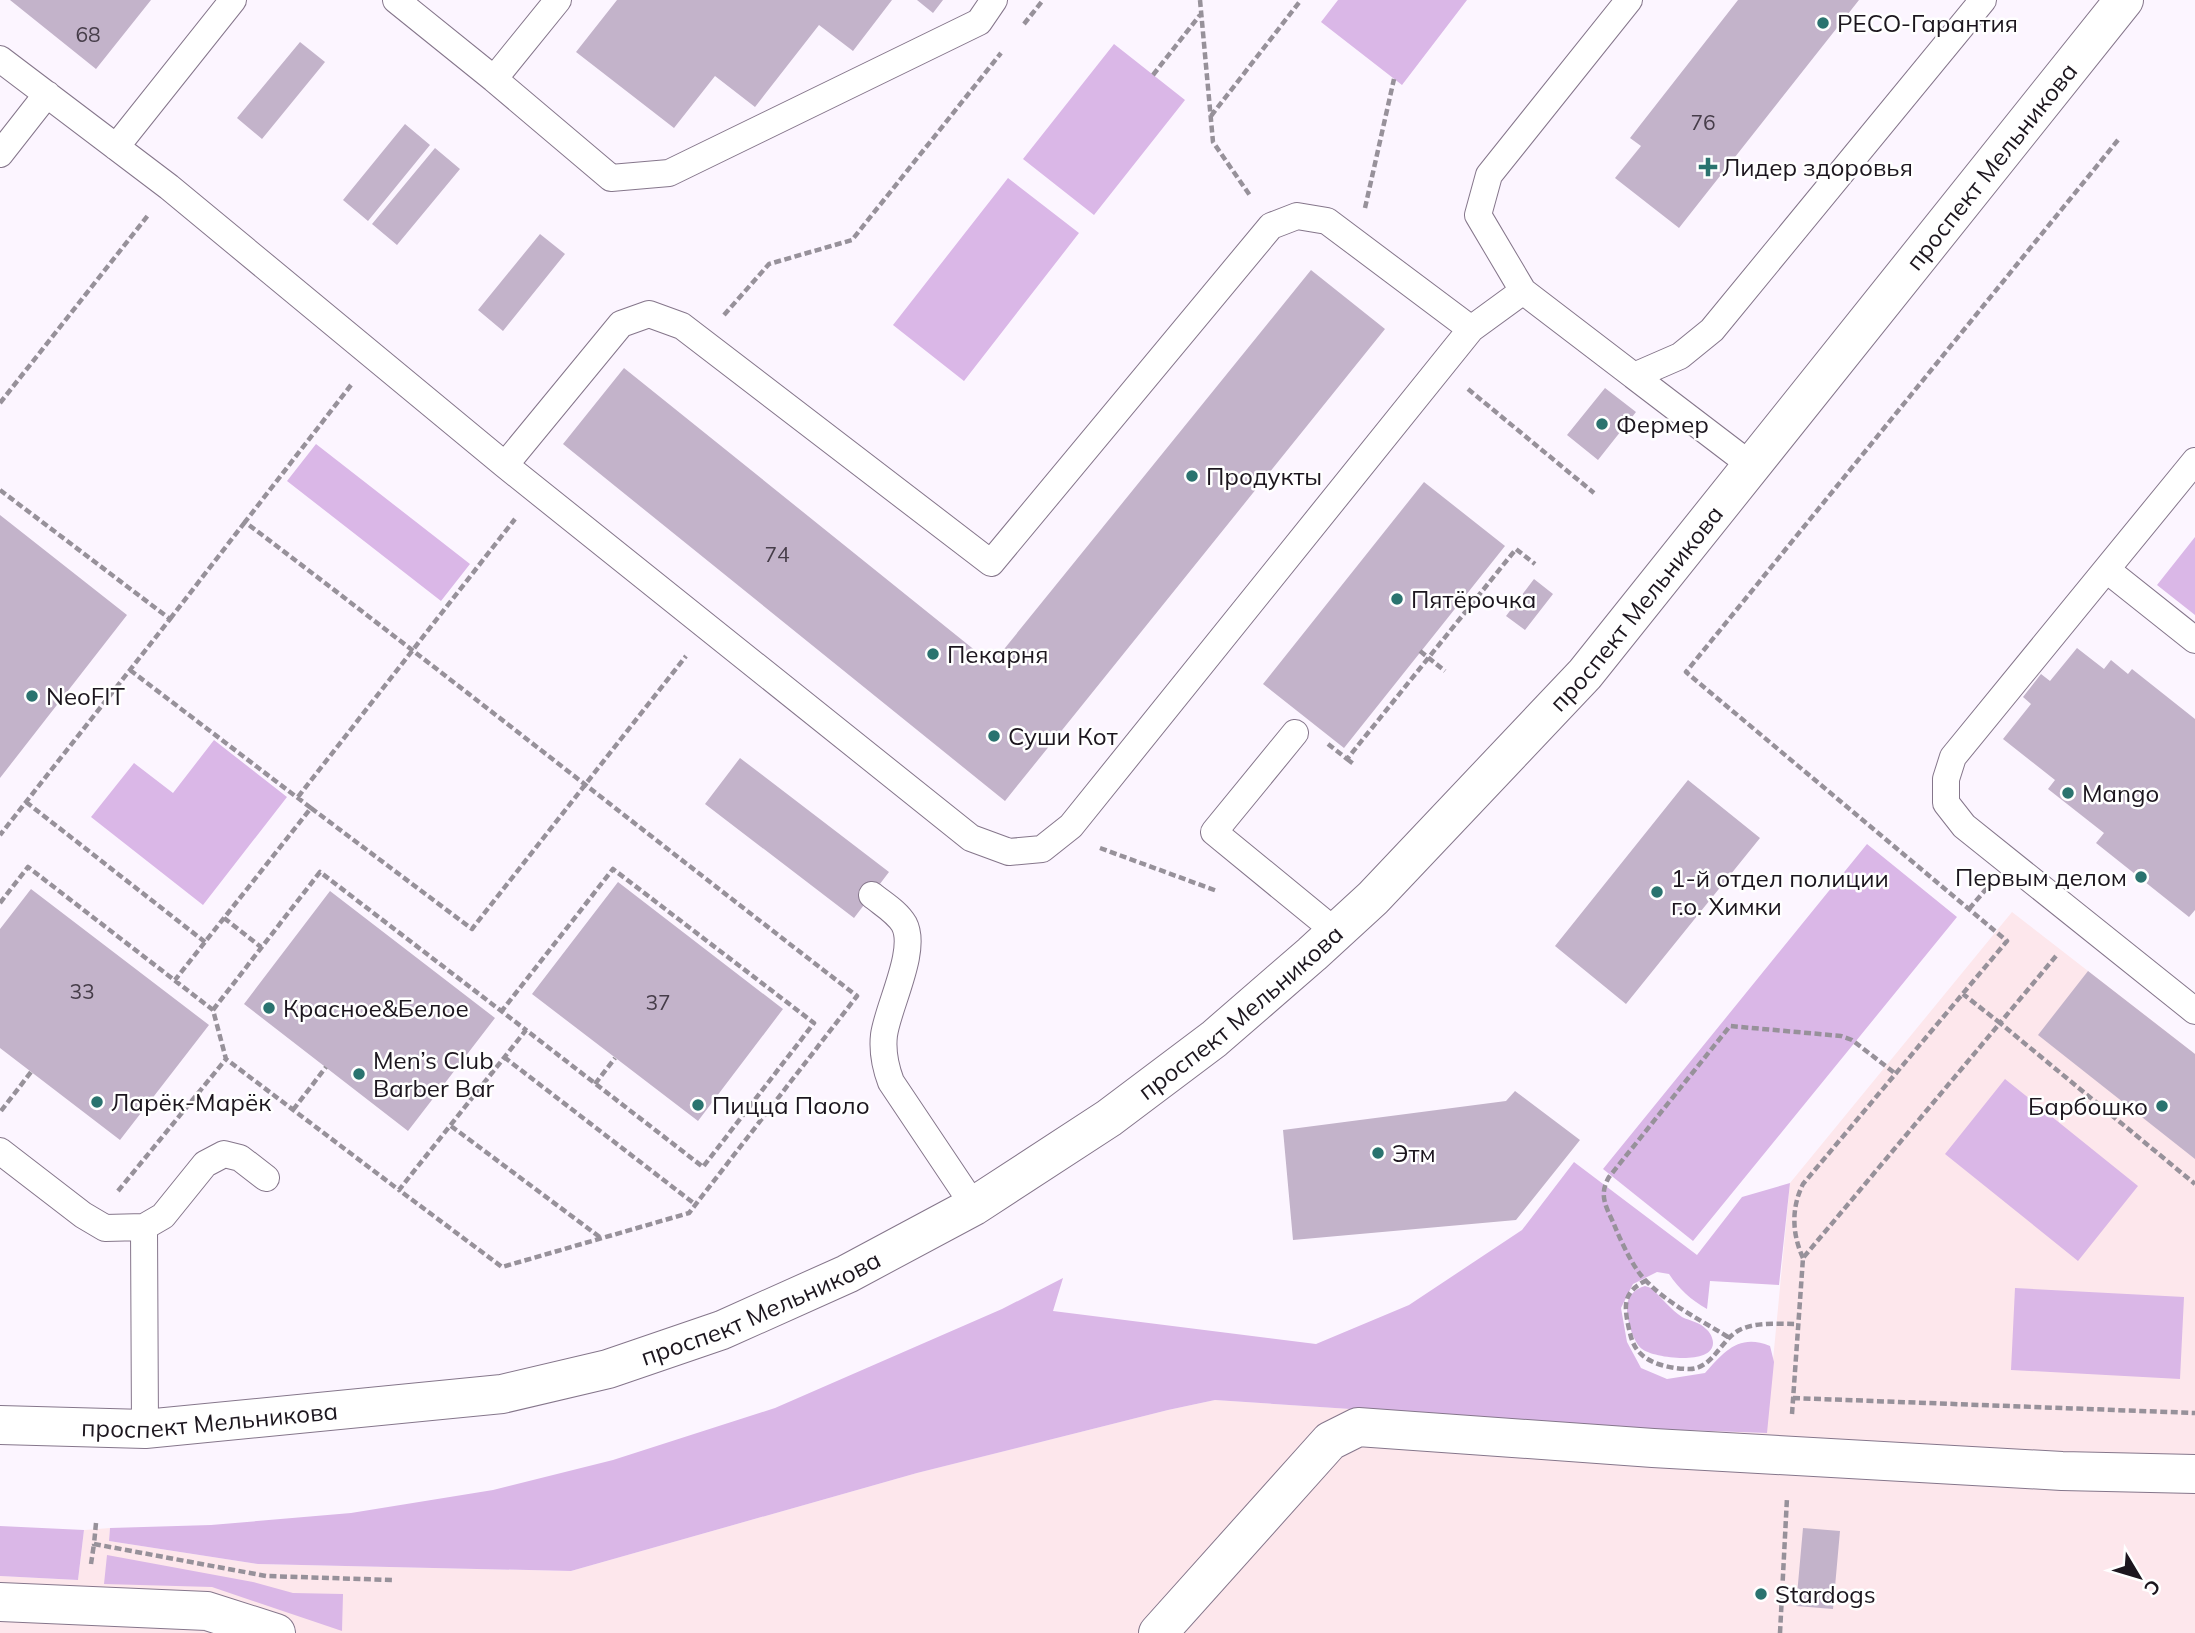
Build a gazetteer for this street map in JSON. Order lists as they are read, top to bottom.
{
  "streets": {
    "street": ["проспект Мельникова"]
  },
  "places": {
    "other": [
      "РЕСО-Гарантия",
      "Фермер",
      "Продукты",
      "Пятёрочка",
      "Пекарня",
      "NeoFIT",
      "Суши Кот",
      "Mango",
      "Первым делом",
      "1-й отдел полиции г.о. Химки",
      "Красное&Белое",
      "Men’s Club Barber Bar",
      "Ларёк-Марёк",
      "Пицца Паоло",
      "Барбошко",
      "Этм",
      "Stardogs"
    ],
    "health": ["Лидер здоровья"]
  },
  "house_numbers": [
    "68",
    "76",
    "74",
    "33",
    "37"
  ],
  "north": "bottom right"
}
